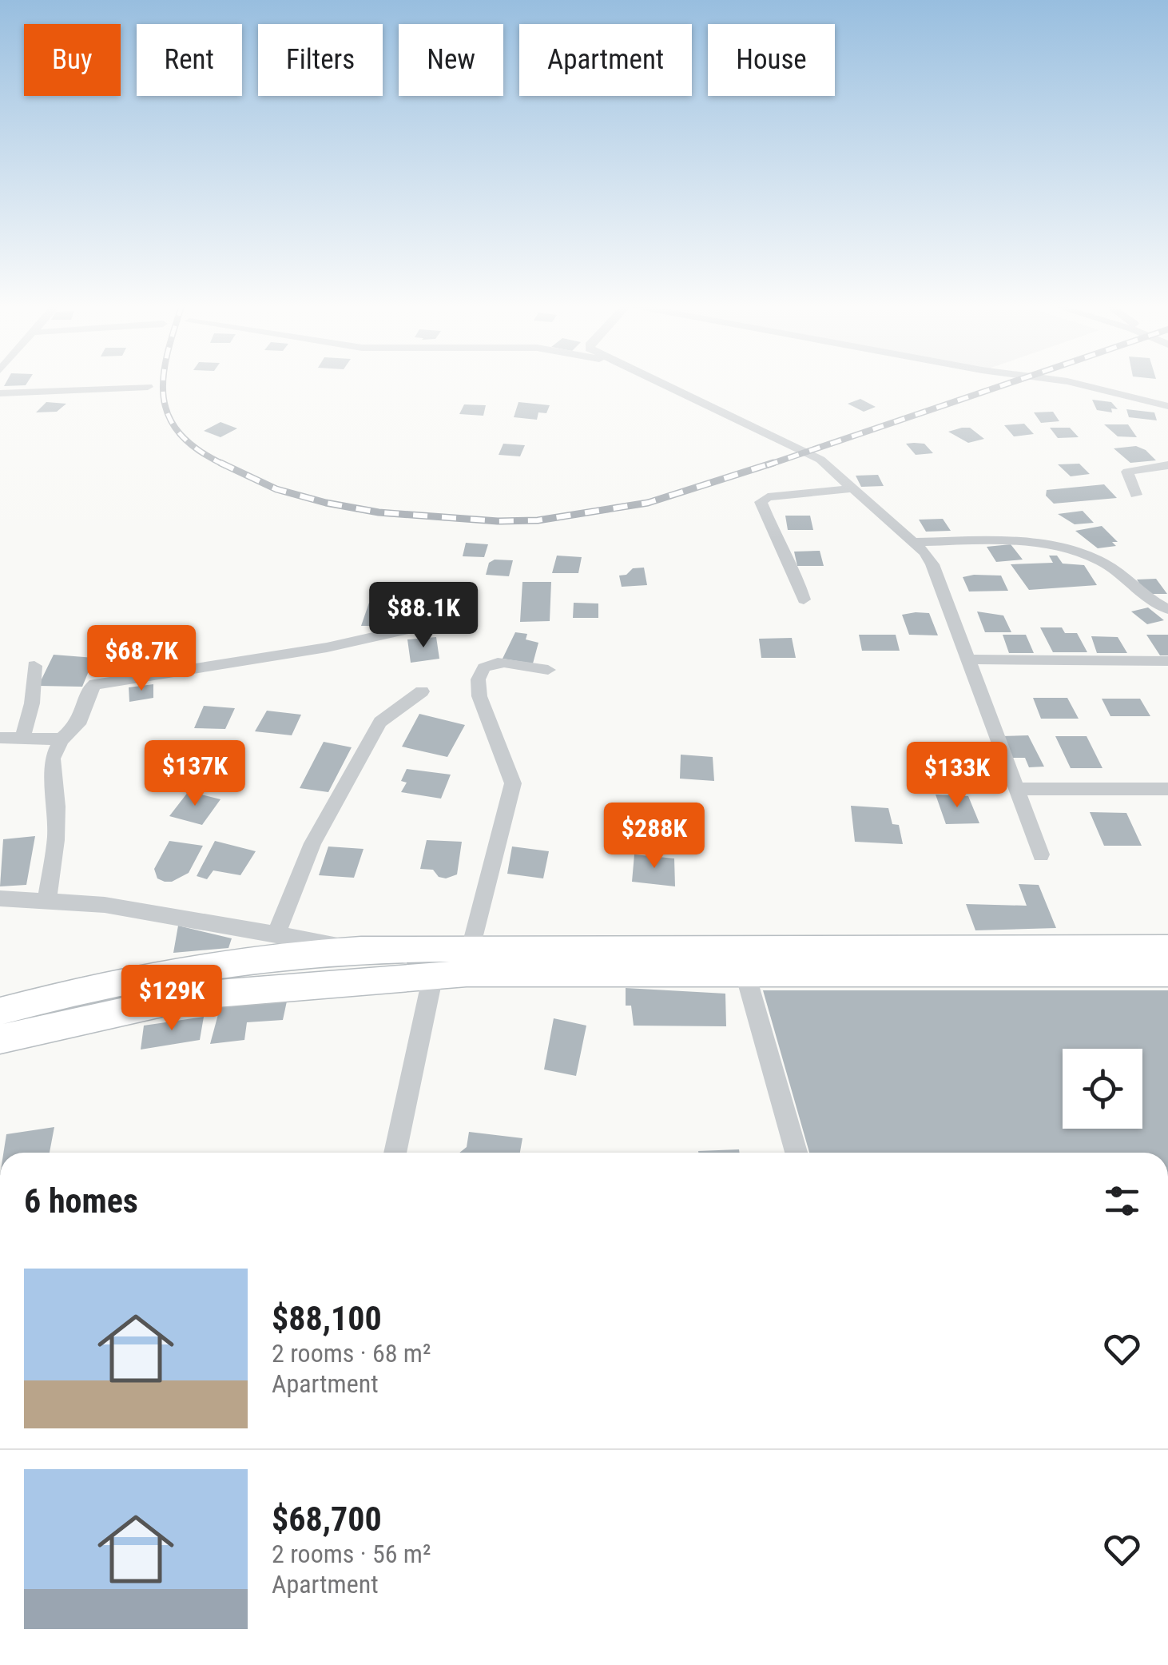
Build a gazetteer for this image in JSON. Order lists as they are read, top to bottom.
{
  "page": {
    "chip": [
      "Buy",
      "Rent",
      "Filters",
      "New",
      "Apartment",
      "House"
    ],
    "price": [
      "$88.1K",
      "$68.7K",
      "$137K",
      "$133K",
      "$288K",
      "$129K"
    ],
    "heading": "6 homes",
    "list": [
      {
        "name": "$88,100",
        "note": "2 rooms · 68 m² · Apartment"
      },
      {
        "name": "$68,700",
        "note": "2 rooms · 56 m² · Apartment"
      }
    ]
  }
}
